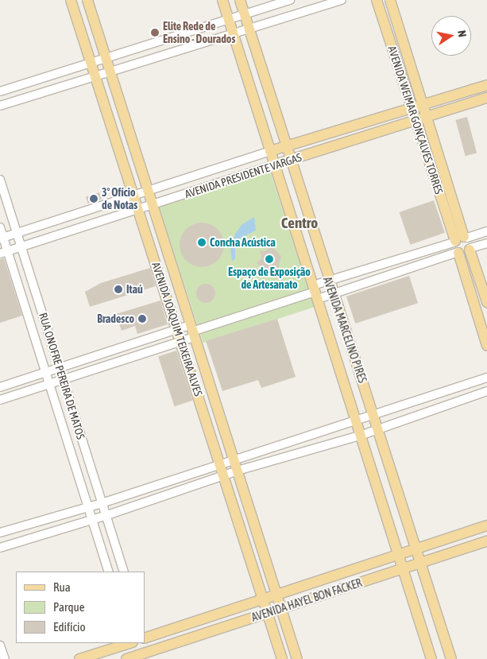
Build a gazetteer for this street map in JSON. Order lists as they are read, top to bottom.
{
  "streets": {
    "main road": [
      "AVENIDA WEIMAR GONÇALVES TORRES",
      "AVENIDA PRESIDENTE VARGAS",
      "AVENIDA JOAQUIM TEIXEIRA ALVES",
      "AVENIDA MARCELINO PIRES",
      "AVENIDA HAYEL BON FACKER"
    ],
    "street": ["RUA ONOFRE PEREIRA DE MATOS"]
  },
  "crossings": [
    ["AVENIDA WEIMAR GONÇALVES TORRES", "AVENIDA PRESIDENTE VARGAS"],
    ["AVENIDA PRESIDENTE VARGAS", "AVENIDA JOAQUIM TEIXEIRA ALVES"],
    ["AVENIDA PRESIDENTE VARGAS", "AVENIDA MARCELINO PIRES"],
    ["AVENIDA PRESIDENTE VARGAS", "RUA ONOFRE PEREIRA DE MATOS"],
    ["AVENIDA JOAQUIM TEIXEIRA ALVES", "AVENIDA HAYEL BON FACKER"],
    ["AVENIDA MARCELINO PIRES", "AVENIDA HAYEL BON FACKER"]
  ],
  "districts": ["Centro"],
  "places": [
    "Elite Rede de Ensino - Dourados",
    "3° Ofício de Notas",
    "Concha Acústica",
    "Espaço de Exposição de Artesanato",
    "Itaú",
    "Bradesco"
  ],
  "legend": ["Rua", "Parque", "Edifício"],
  "north": "right"
}
